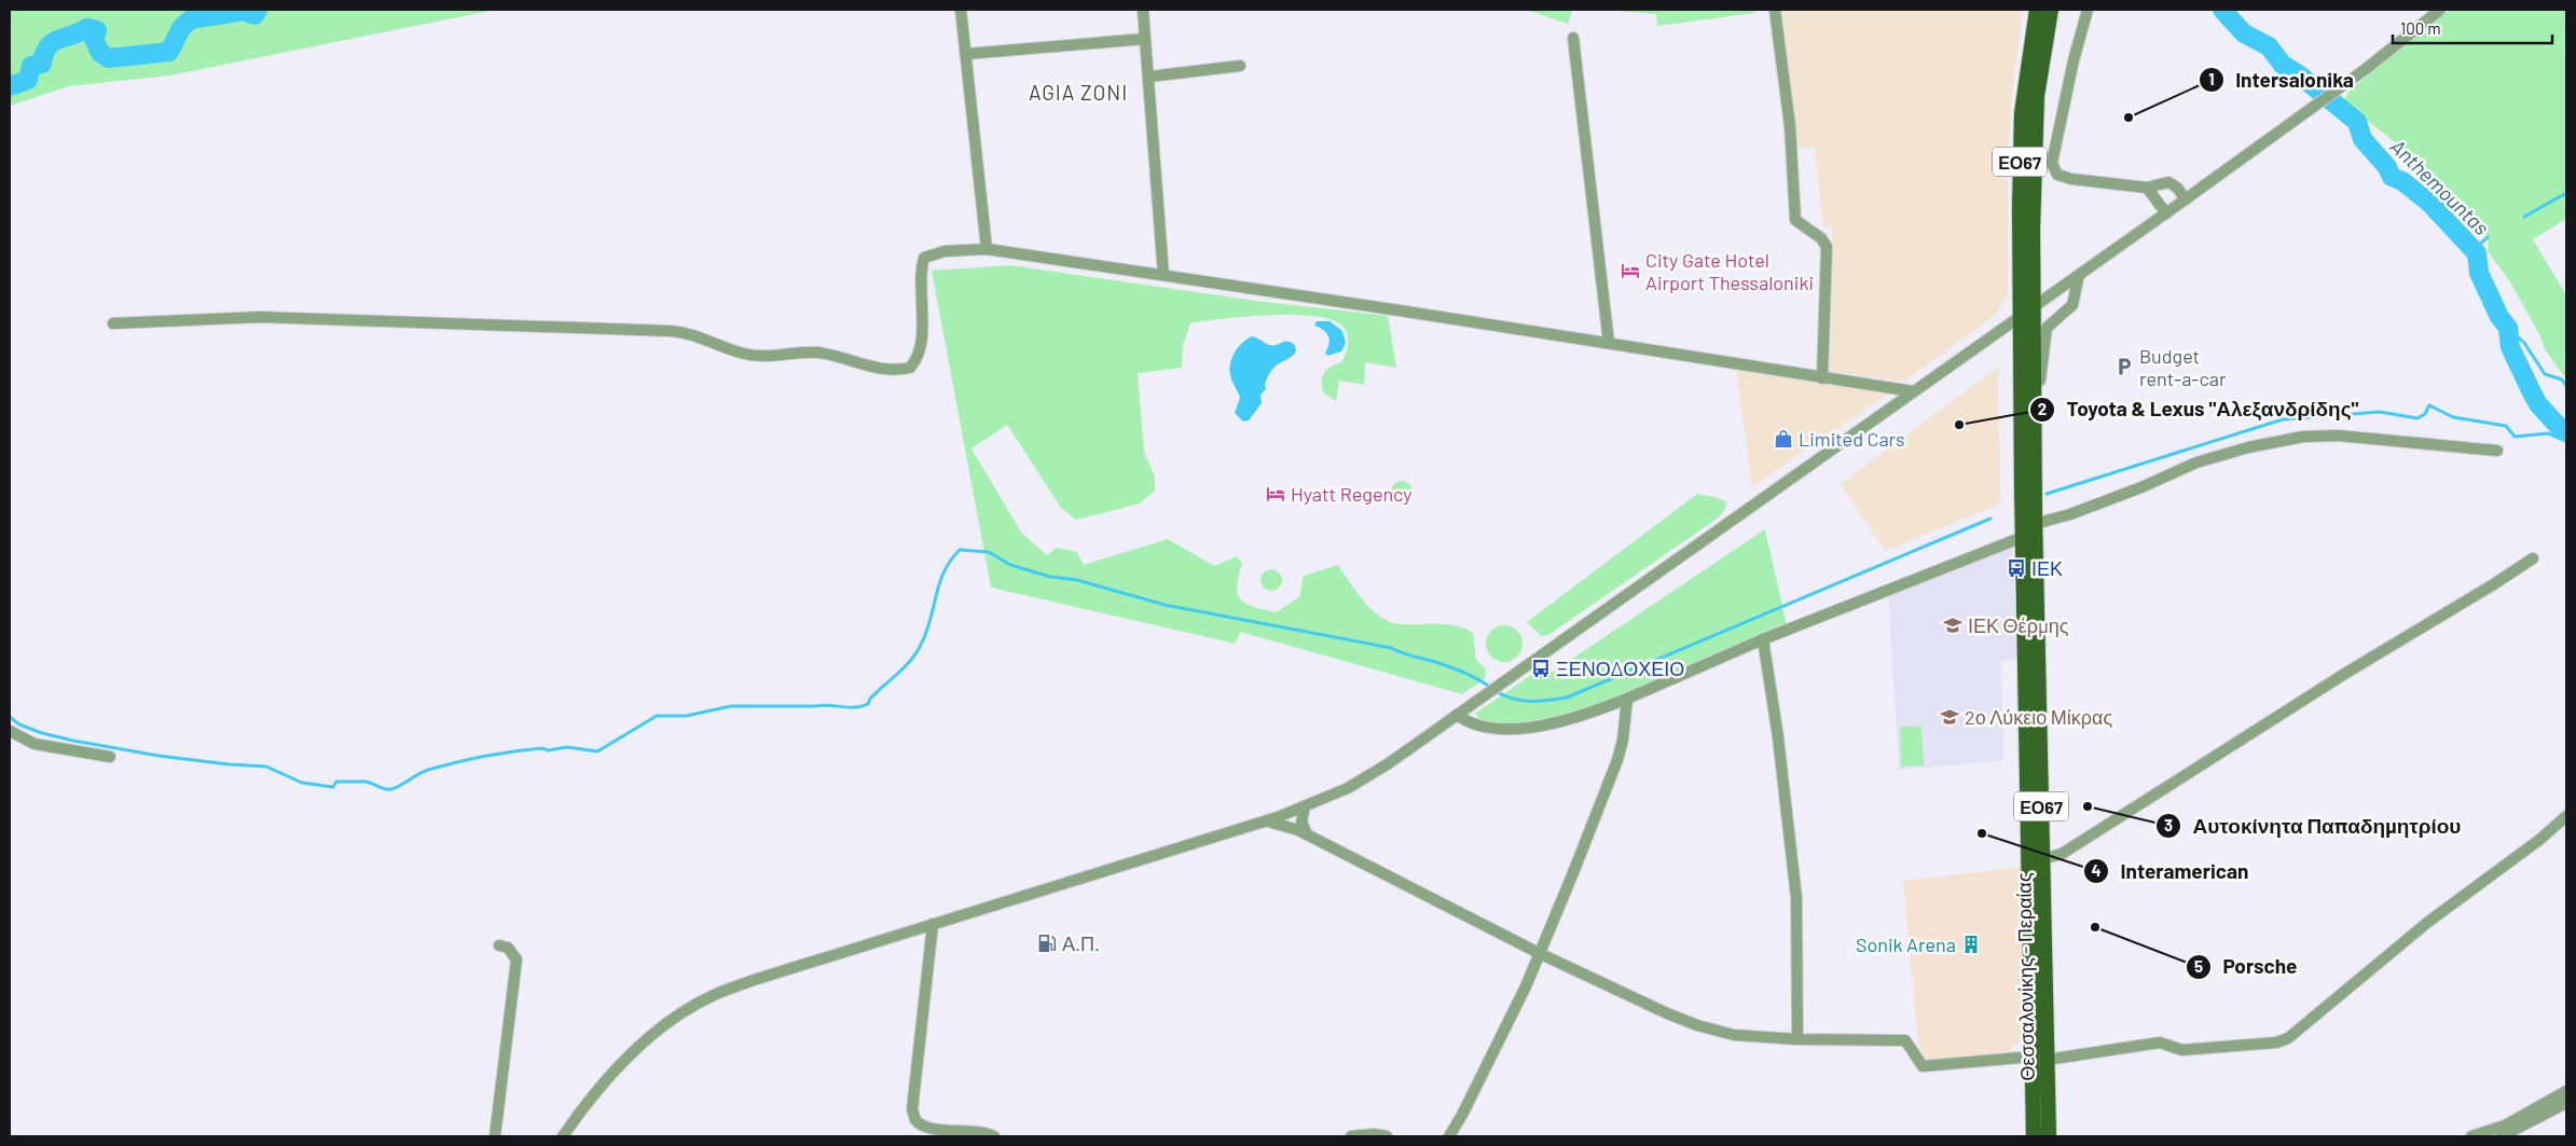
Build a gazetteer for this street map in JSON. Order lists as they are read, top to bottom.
{
  "streets": {
    "main road": ["ΕΟ67", "Θεσσαλονίκης - Περαίας"]
  },
  "districts": ["AGIA ZONI"],
  "water": ["Anthemountas"],
  "places": {
    "other": [
      "Intersalonika",
      "Toyota & Lexus \"Αλεξανδρίδης\"",
      "Αυτοκίνητα Παπαδημητρίου",
      "Interamerican",
      "Porsche"
    ],
    "hotel": ["City Gate Hotel Airport Thessaloniki", "Hyatt Regency"],
    "parking": ["Budget rent-a-car"],
    "shop": ["Limited Cars"],
    "bus stop": ["ΙΕΚ", "ΞΕΝΟΔΟΧΕΙΟ"],
    "school or university": ["ΙΕΚ Θέρμης", "2ο Λύκειο Μίκρας"],
    "fuel station": ["Α.Π."],
    "building": ["Sonik Arena"]
  },
  "scale_bar": "100 m"
}
